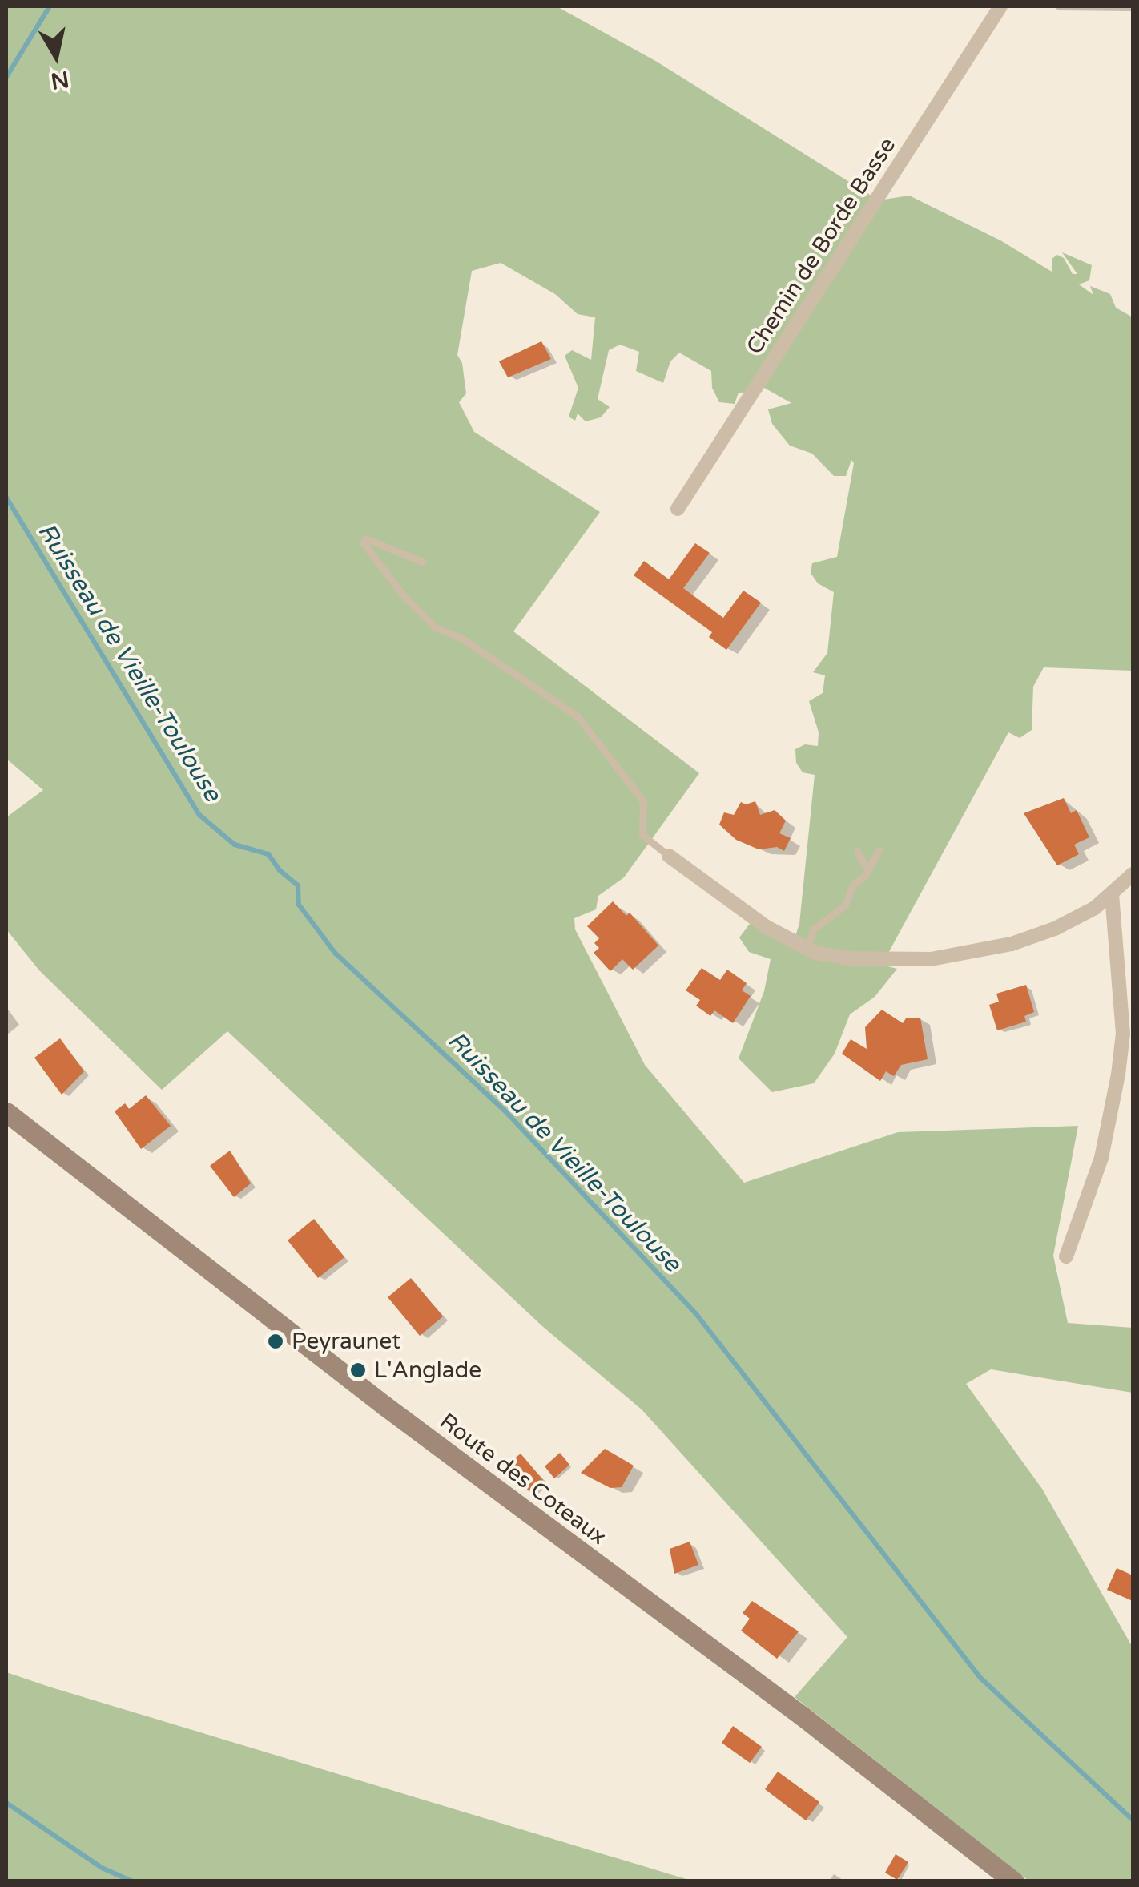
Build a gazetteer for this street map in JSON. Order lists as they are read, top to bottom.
{
  "streets": {
    "street": ["Chemin de Borde Basse", "Route des Coteaux"]
  },
  "water": ["Ruisseau de Vieille-Toulouse"],
  "places": ["Peyraunet", "L'Anglade"],
  "north": "bottom"
}
